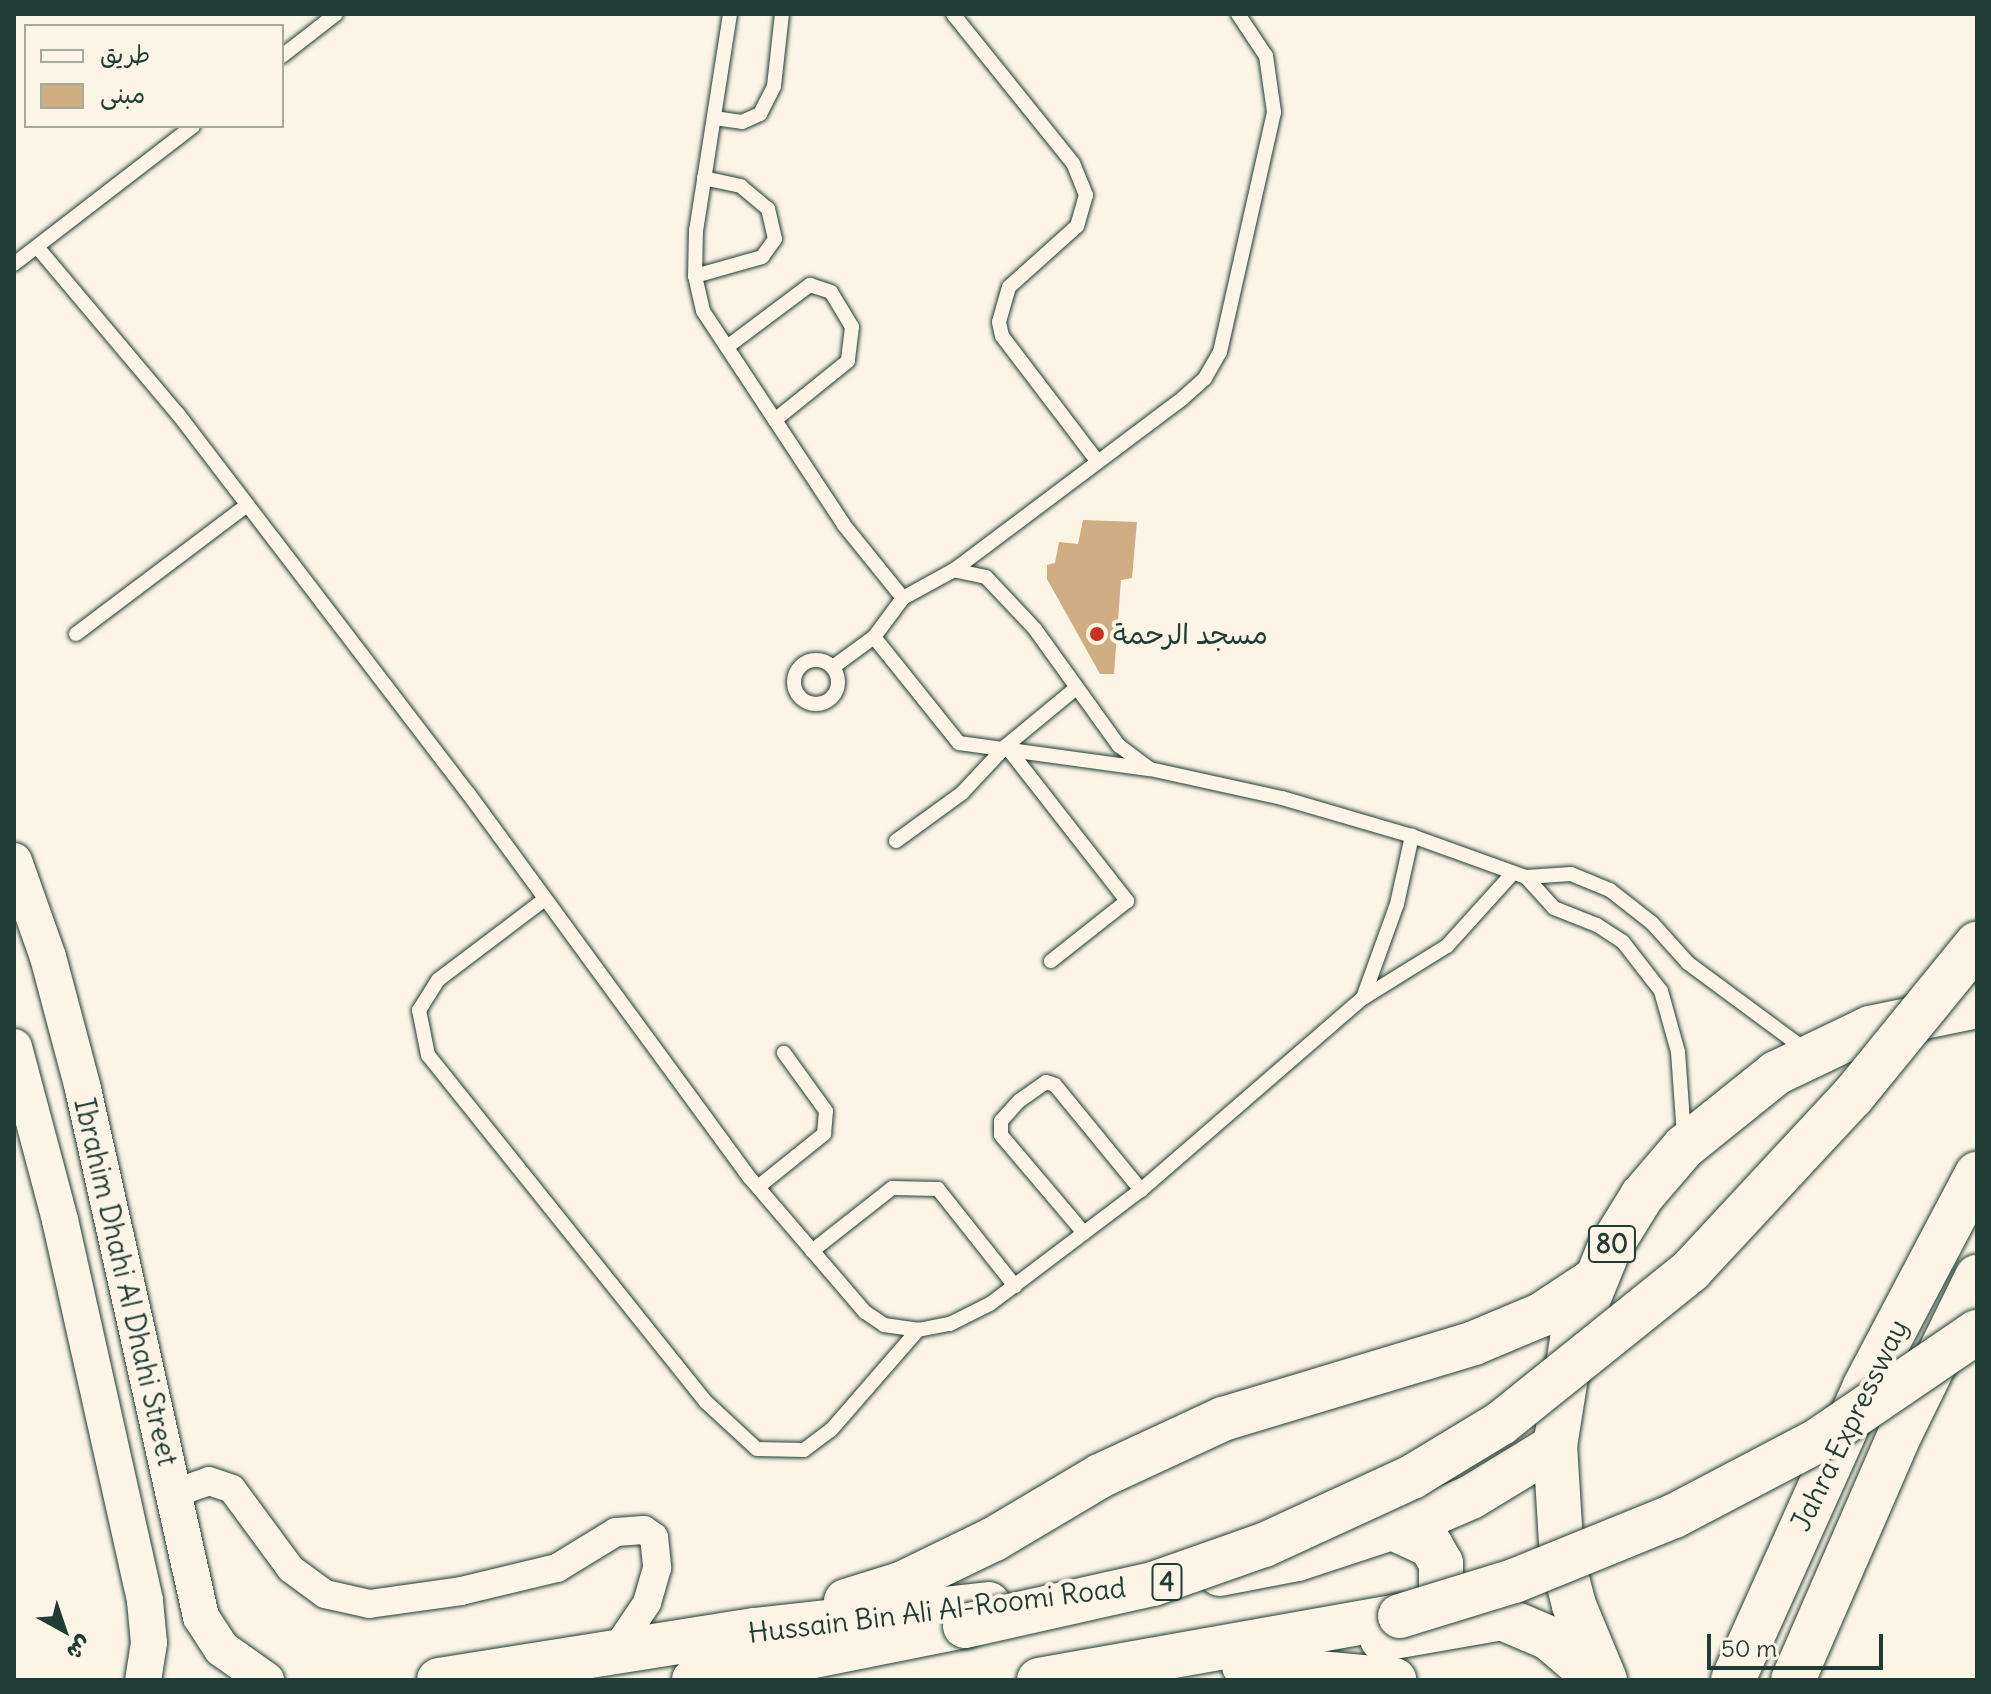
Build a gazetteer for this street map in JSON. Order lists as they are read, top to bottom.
{
  "streets": {
    "main road": [
      "80",
      "Jahra Expressway",
      "4",
      "Hussain Bin Ali Al-Roomi Road"
    ],
    "street": ["Ibrahim Dhahi Al Dhahi Street"]
  },
  "crossings": [
    ["80", "Hussain Bin Ali Al-Roomi Road"]
  ],
  "places": ["مسجد الرحمة"],
  "legend": ["طريق", "مبنى"],
  "scale_bar": "50 m",
  "north": "bottom right"
}
